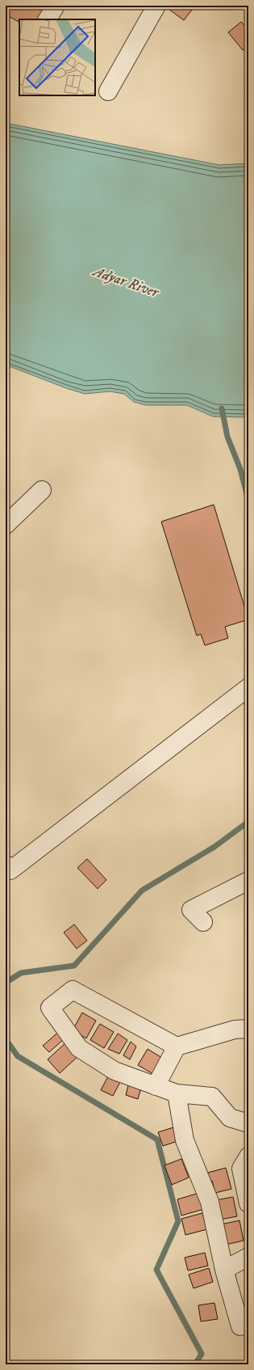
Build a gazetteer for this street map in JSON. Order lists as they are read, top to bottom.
{
  "water": ["Adyar River"]
}
